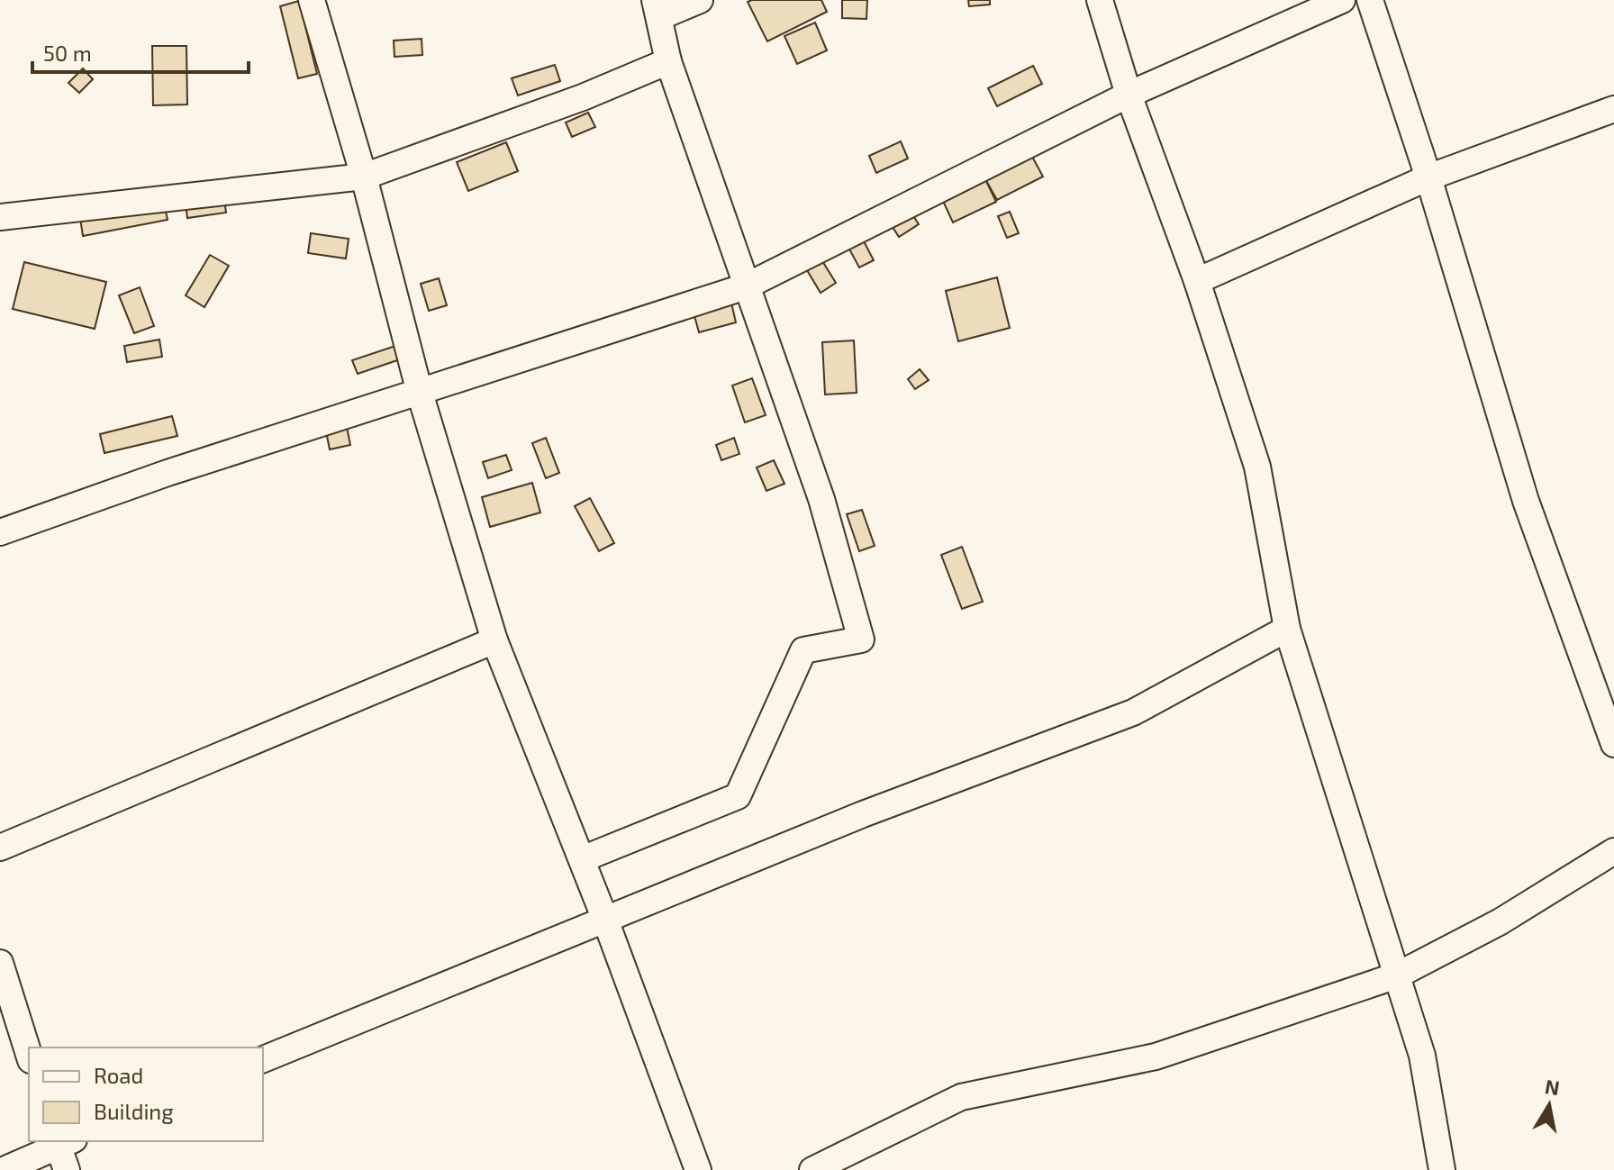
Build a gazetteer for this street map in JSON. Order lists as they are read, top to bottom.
{
  "legend": ["Road", "Building"],
  "scale_bar": "50 m",
  "north": "top"
}
